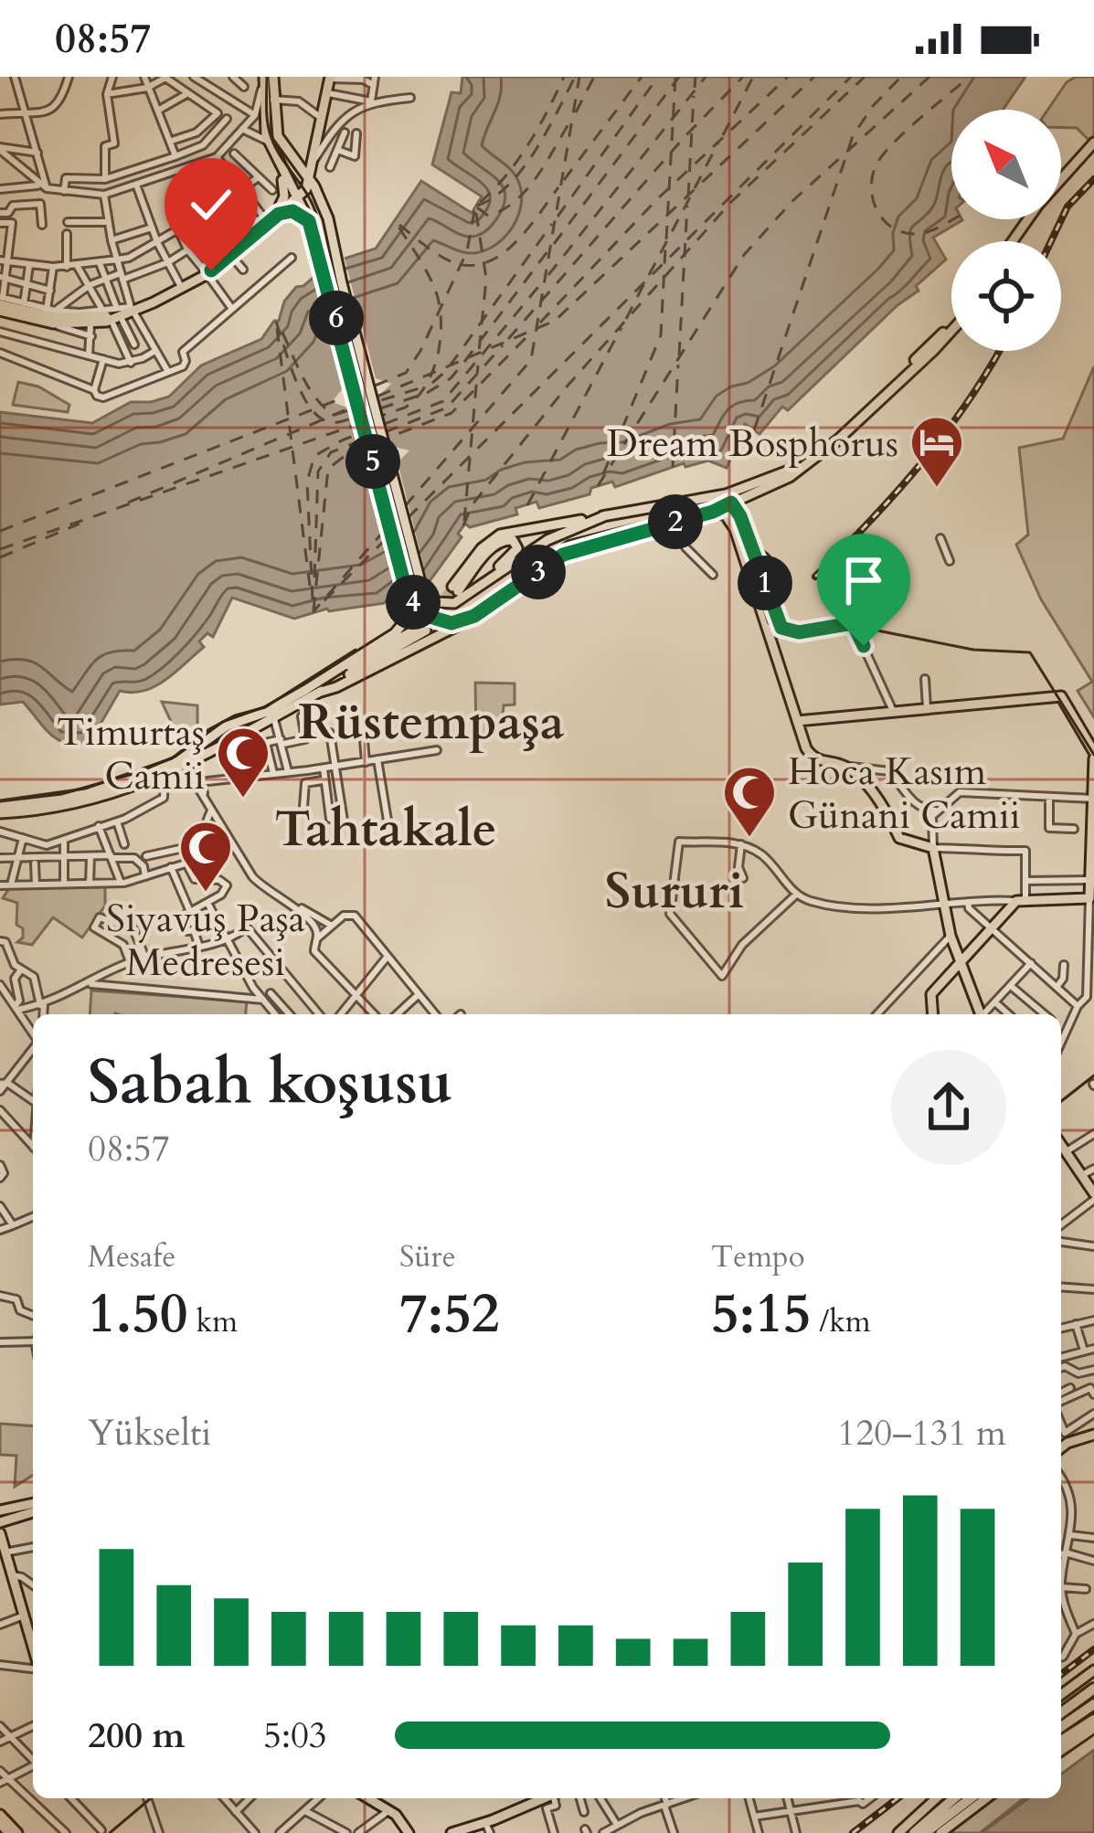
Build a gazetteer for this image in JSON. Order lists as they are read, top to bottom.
{
  "districts": ["Rüstempaşa", "Tahtakale", "Sururi"],
  "places": {
    "hotel": ["Dream Bosphorus"],
    "mosque": ["Timurtaş Camii", "Hoca Kasım Günani Camii", "Siyavuş Paşa Medresesi"]
  },
  "north": "top left",
  "page": {
    "status": "08:57",
    "pins": [
      "6",
      "5",
      "2",
      "3",
      "1",
      "4"
    ],
    "heading": ["Sabah koşusu", "08:57"],
    "stats": [
      ["Mesafe", "1.50 km"],
      ["Süre", "7:52"],
      ["Tempo", "5:15 /km"]
    ],
    "chart": ["Yükselti", "120–131 m"],
    "list": [
      {
        "name": "200 m",
        "note": "5:03"
      }
    ]
  }
}
